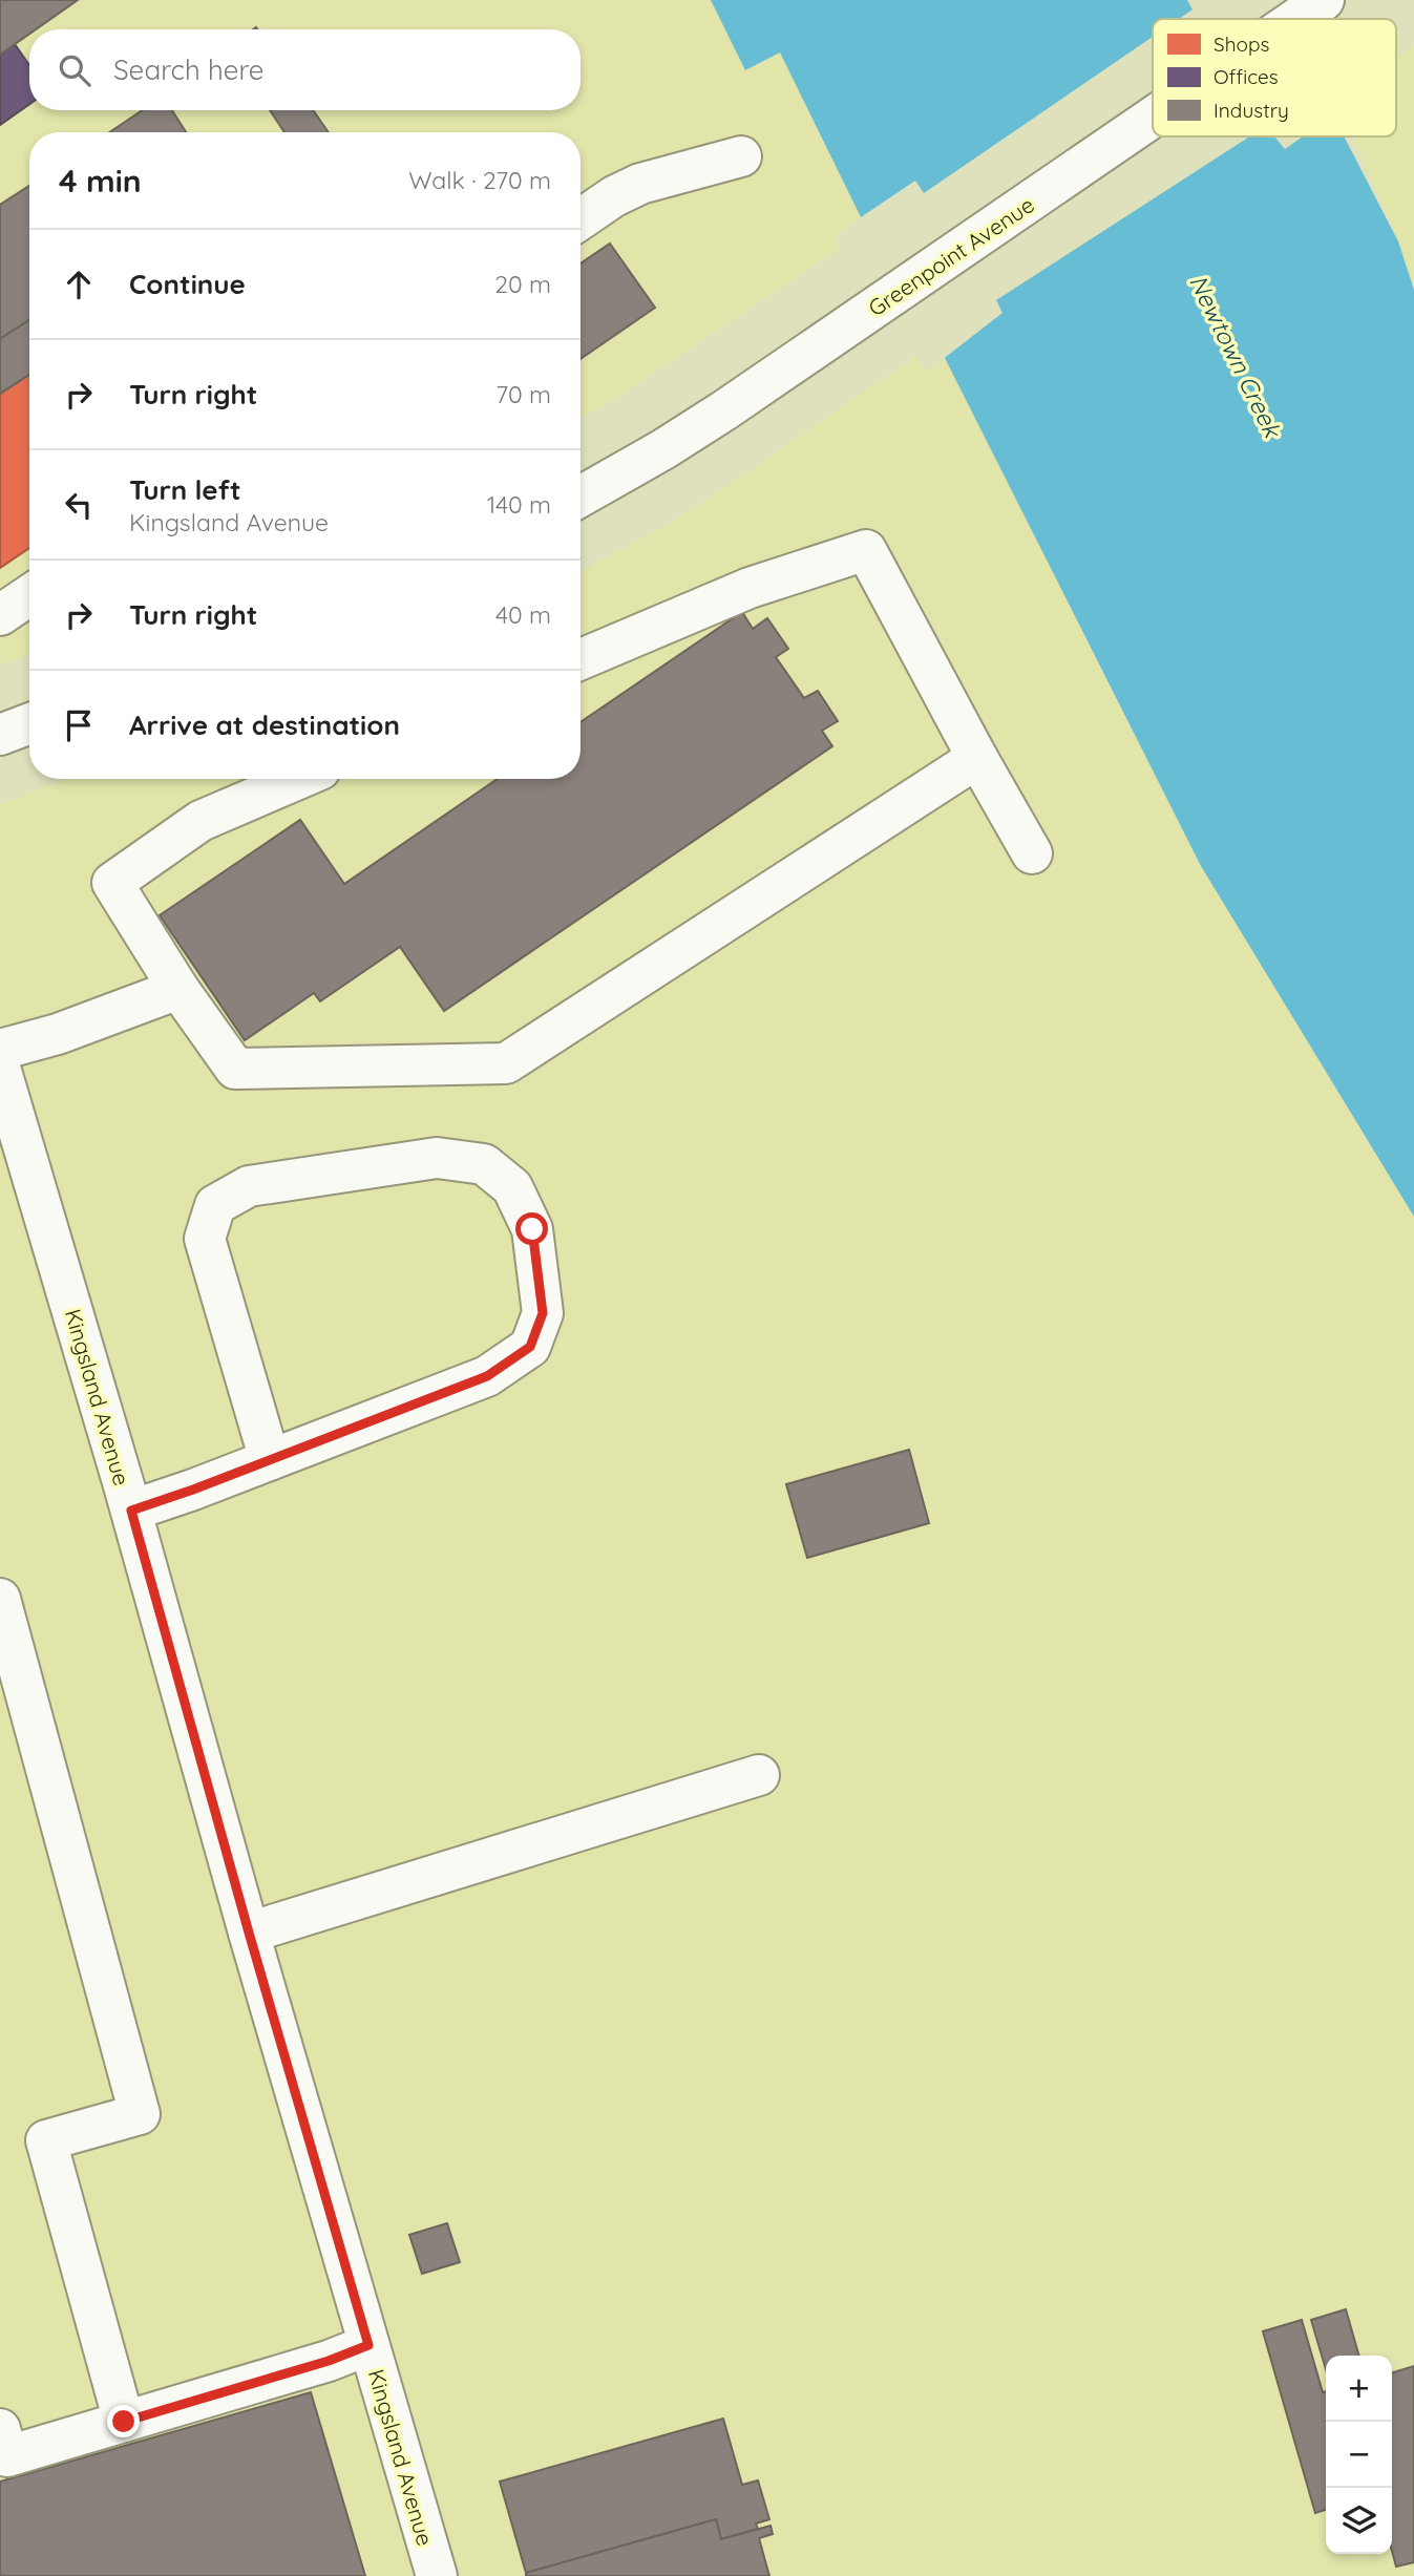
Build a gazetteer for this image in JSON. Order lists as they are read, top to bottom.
{
  "streets": {
    "main road": ["Greenpoint Avenue", "Kingsland Avenue"]
  },
  "water": ["Newtown Creek"],
  "legend": ["Shops", "Offices", "Industry"],
  "page": {
    "search": "Search here",
    "heading": ["4 min", "Walk · 270 m"],
    "list": [
      ["Continue", "20 m"],
      ["Turn right", "70 m"],
      ["Turn left", "Kingsland Avenue", "140 m"],
      ["Turn right", "40 m"],
      "Arrive at destination"
    ],
    "map_buttons": ["+", "−"]
  }
}
